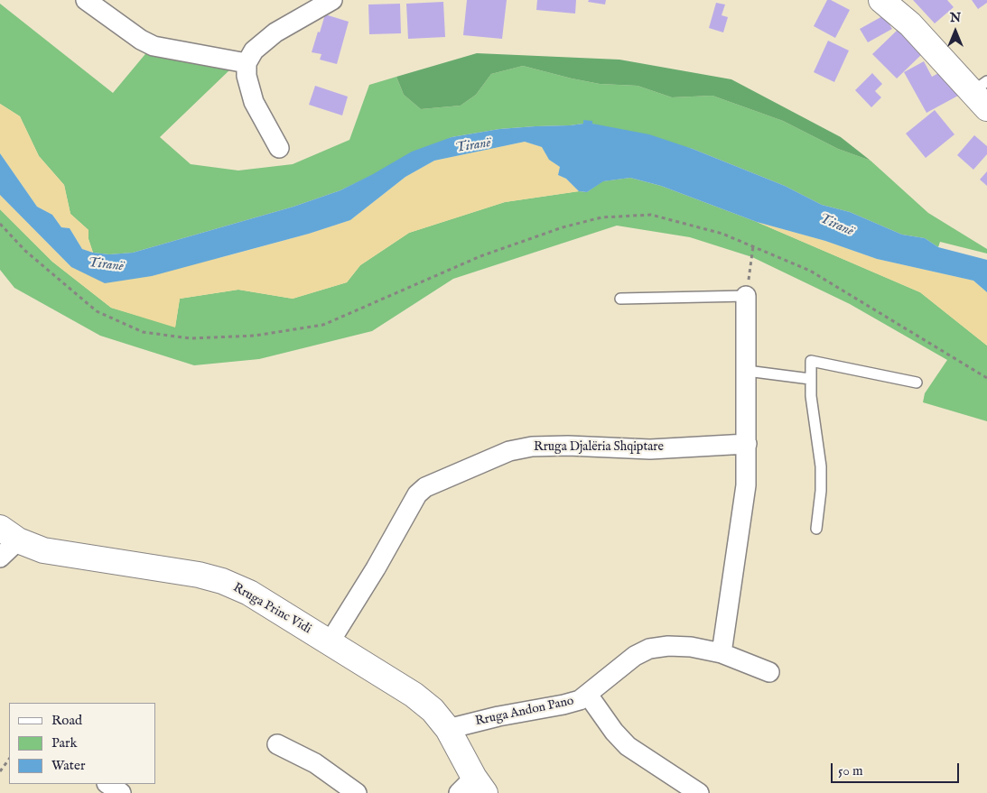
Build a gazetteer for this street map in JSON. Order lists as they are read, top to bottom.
{
  "streets": {
    "street": ["Rruga Djalëria Shqiptare", "Rruga Princ Vidi", "Rruga Andon Pano"]
  },
  "crossings": [
    ["Rruga Djalëria Shqiptare", "Rruga Princ Vidi"],
    ["Rruga Princ Vidi", "Rruga Andon Pano"]
  ],
  "water": ["Tiranë"],
  "legend": ["Road", "Park", "Water"],
  "scale_bar": "50 m",
  "north": "top"
}
